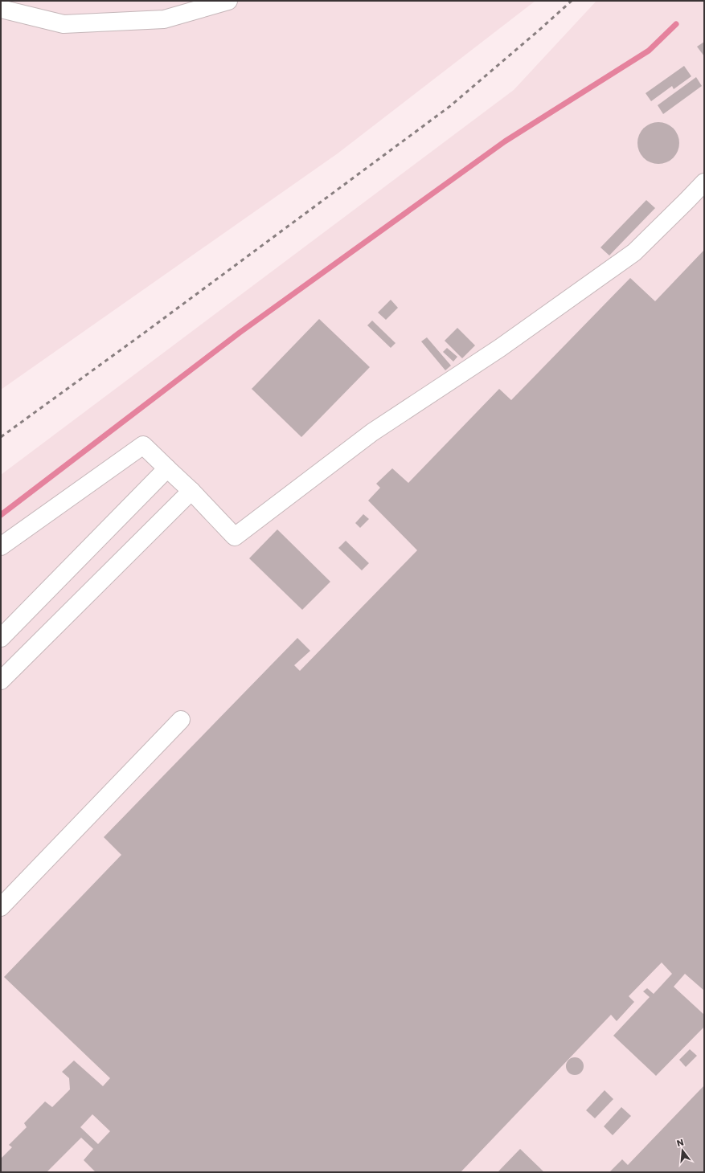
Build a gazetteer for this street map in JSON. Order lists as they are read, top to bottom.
{
  "north": "top"
}
